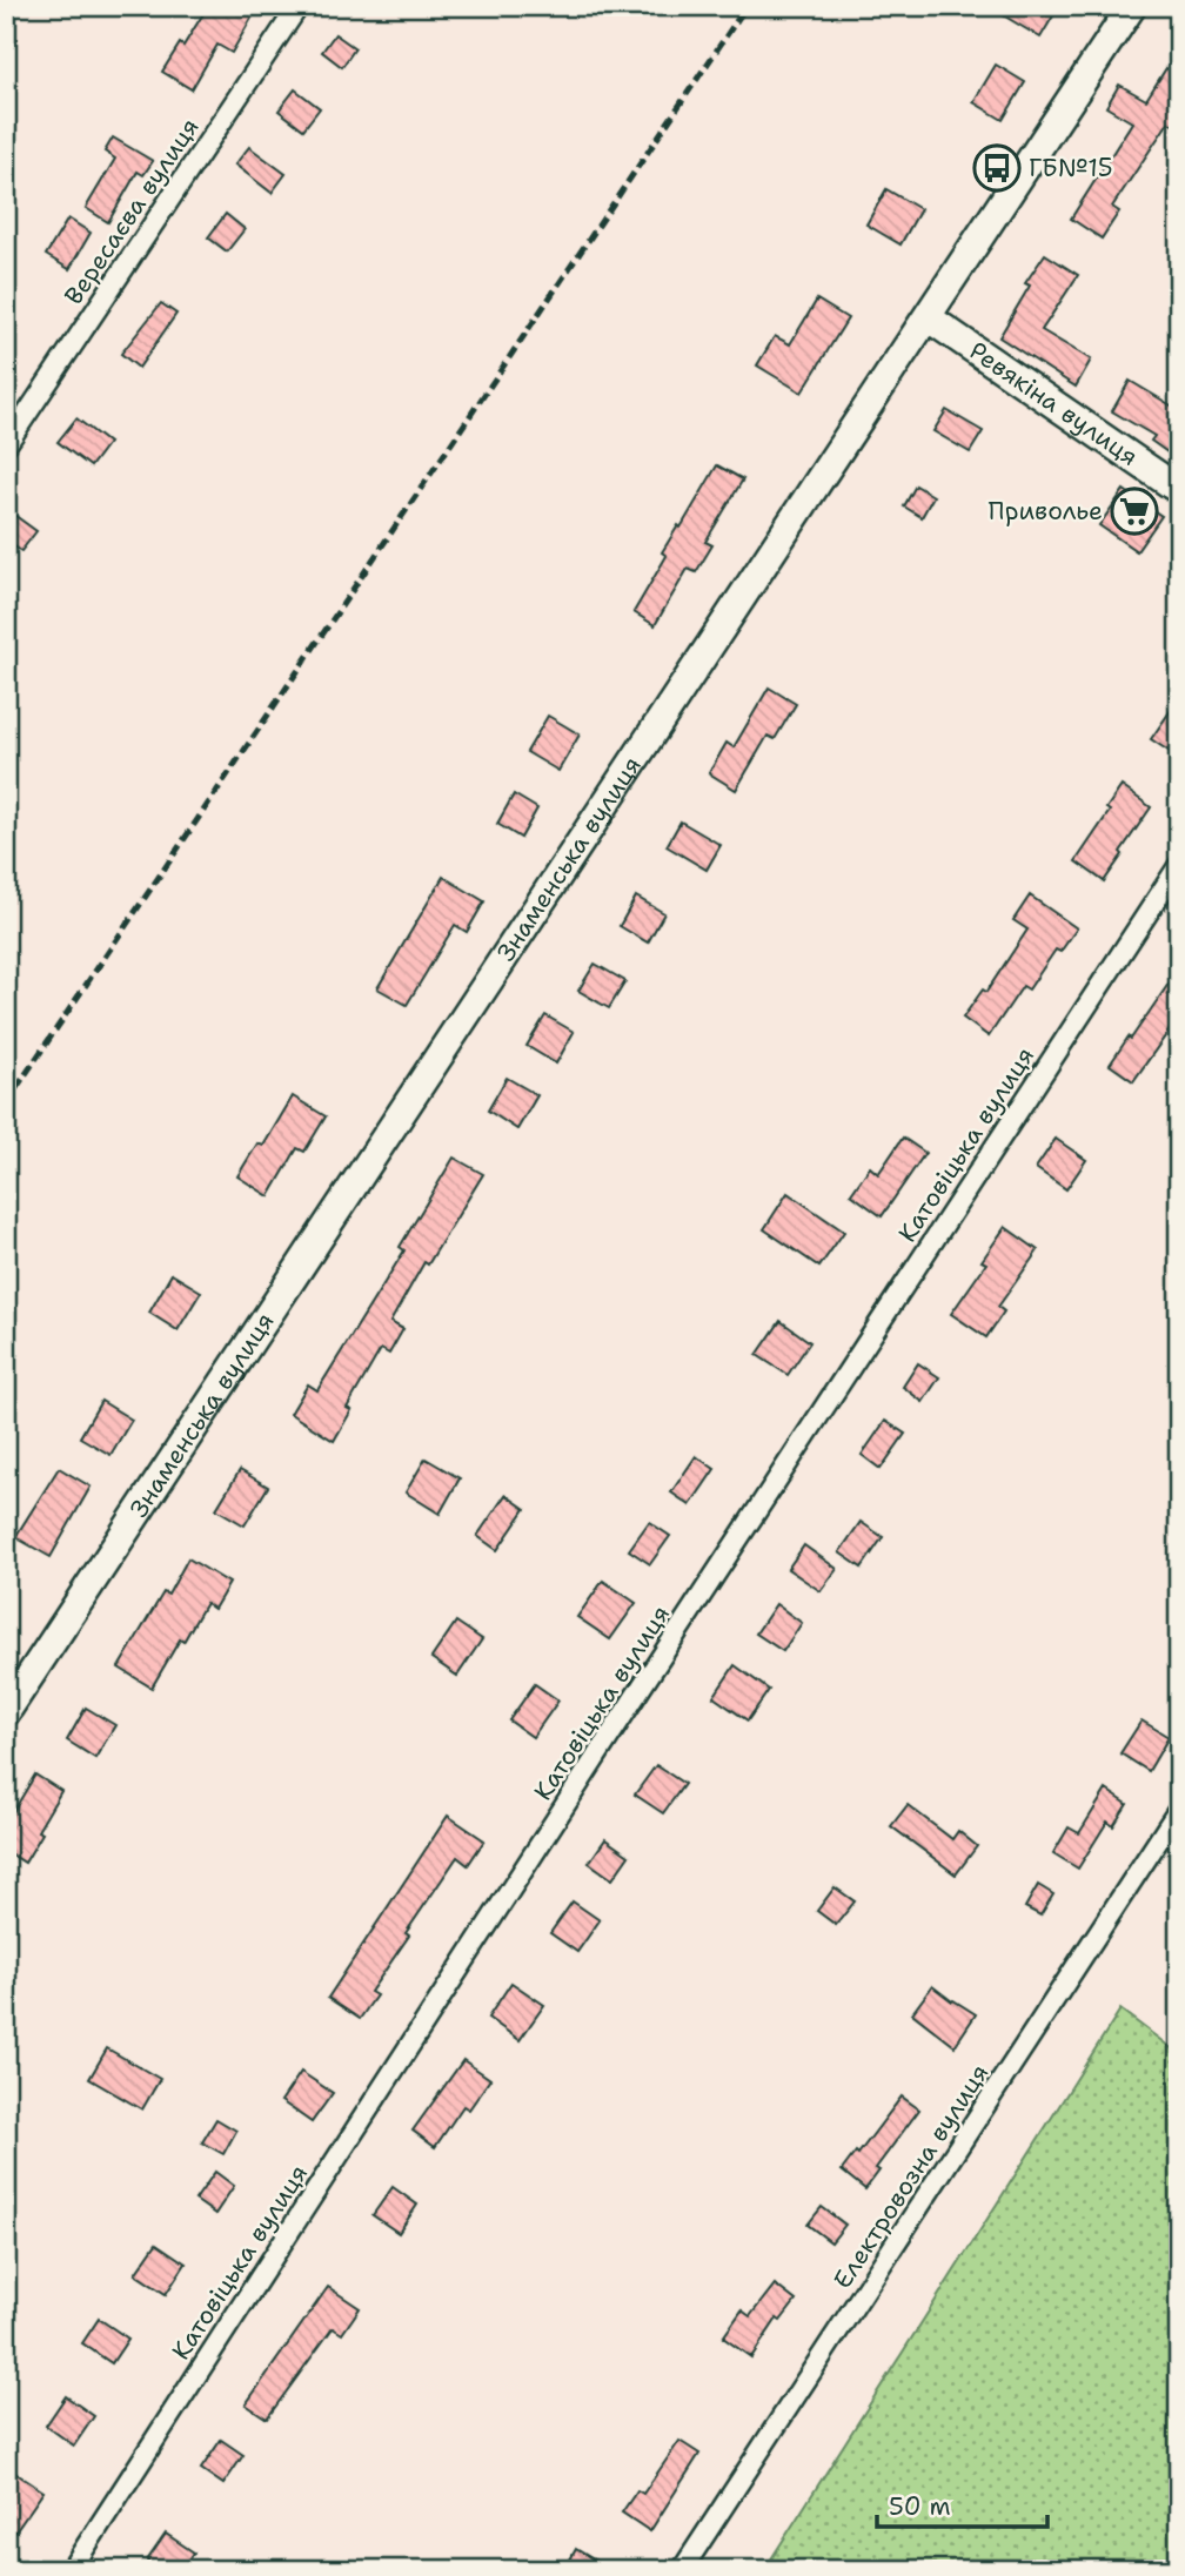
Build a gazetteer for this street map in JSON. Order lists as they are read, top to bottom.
{
  "streets": {
    "main road": ["Ревякіна вулиця", "Знаменська вулиця"],
    "street": ["Вересаєва вулиця", "Катовіцька вулиця", "Електровозна вулиця"]
  },
  "crossings": [
    ["Ревякіна вулиця", "Знаменська вулиця"]
  ],
  "places": {
    "bus stop": ["ГБ№15"],
    "supermarket": ["Приволье"]
  },
  "scale_bar": "50 m"
}
